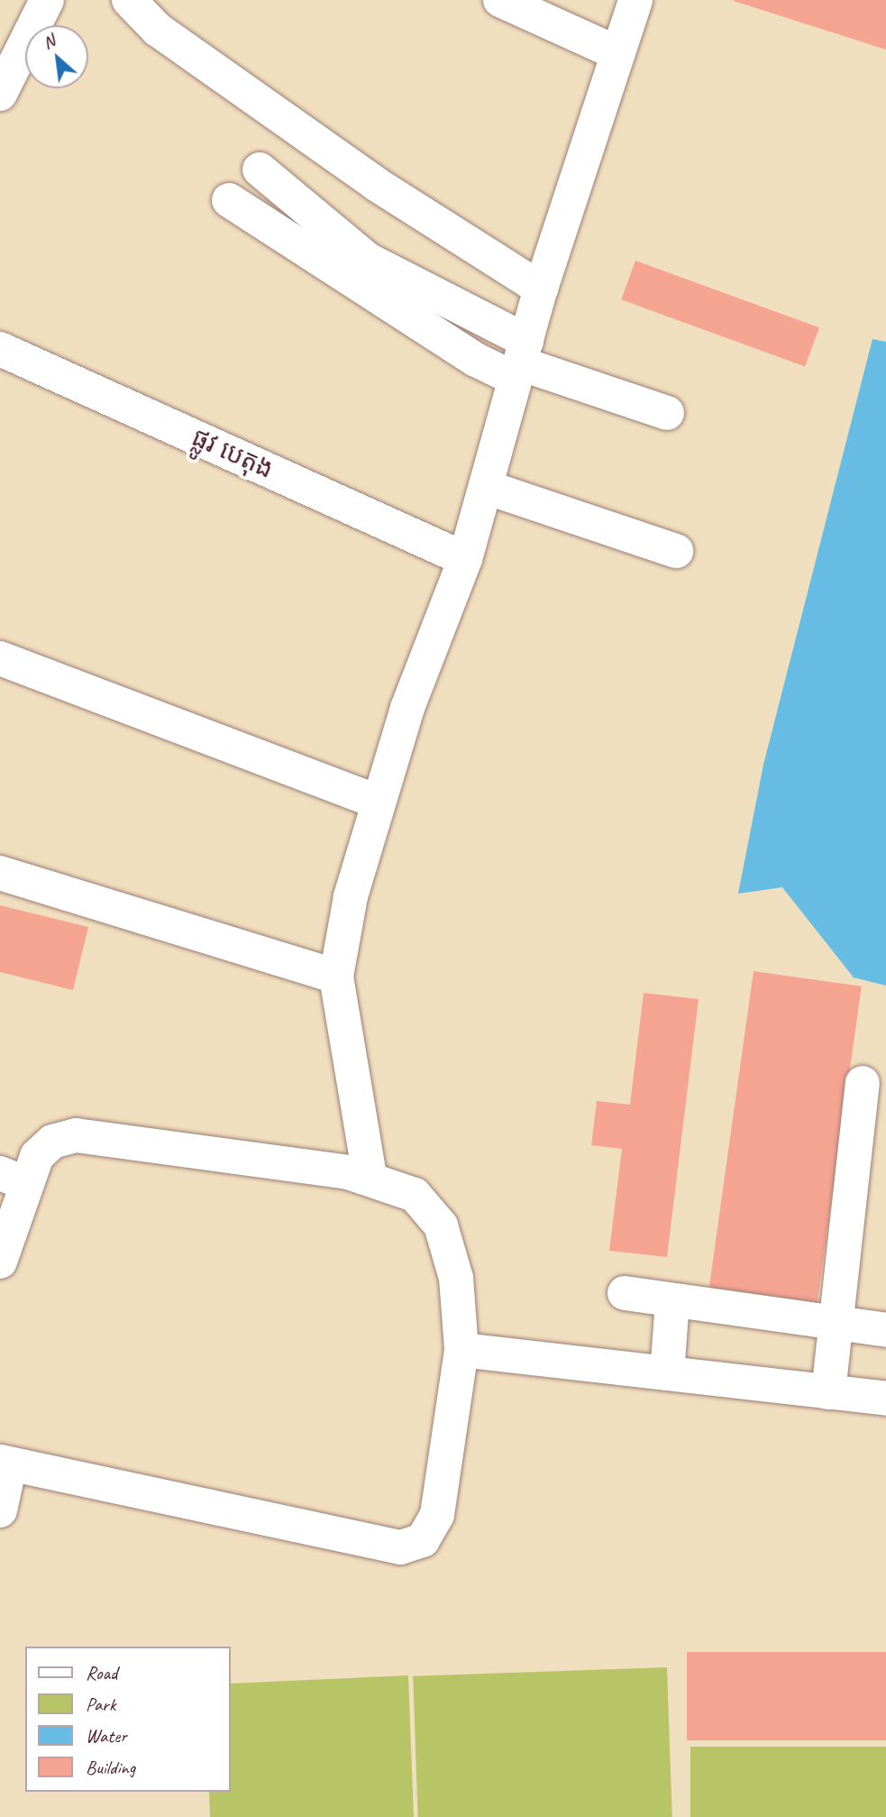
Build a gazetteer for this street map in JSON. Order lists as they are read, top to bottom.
{
  "streets": {
    "street": ["ផ្លូវ បេតុង"]
  },
  "legend": [
    "Road",
    "Park",
    "Water",
    "Building"
  ],
  "north": "top left"
}
